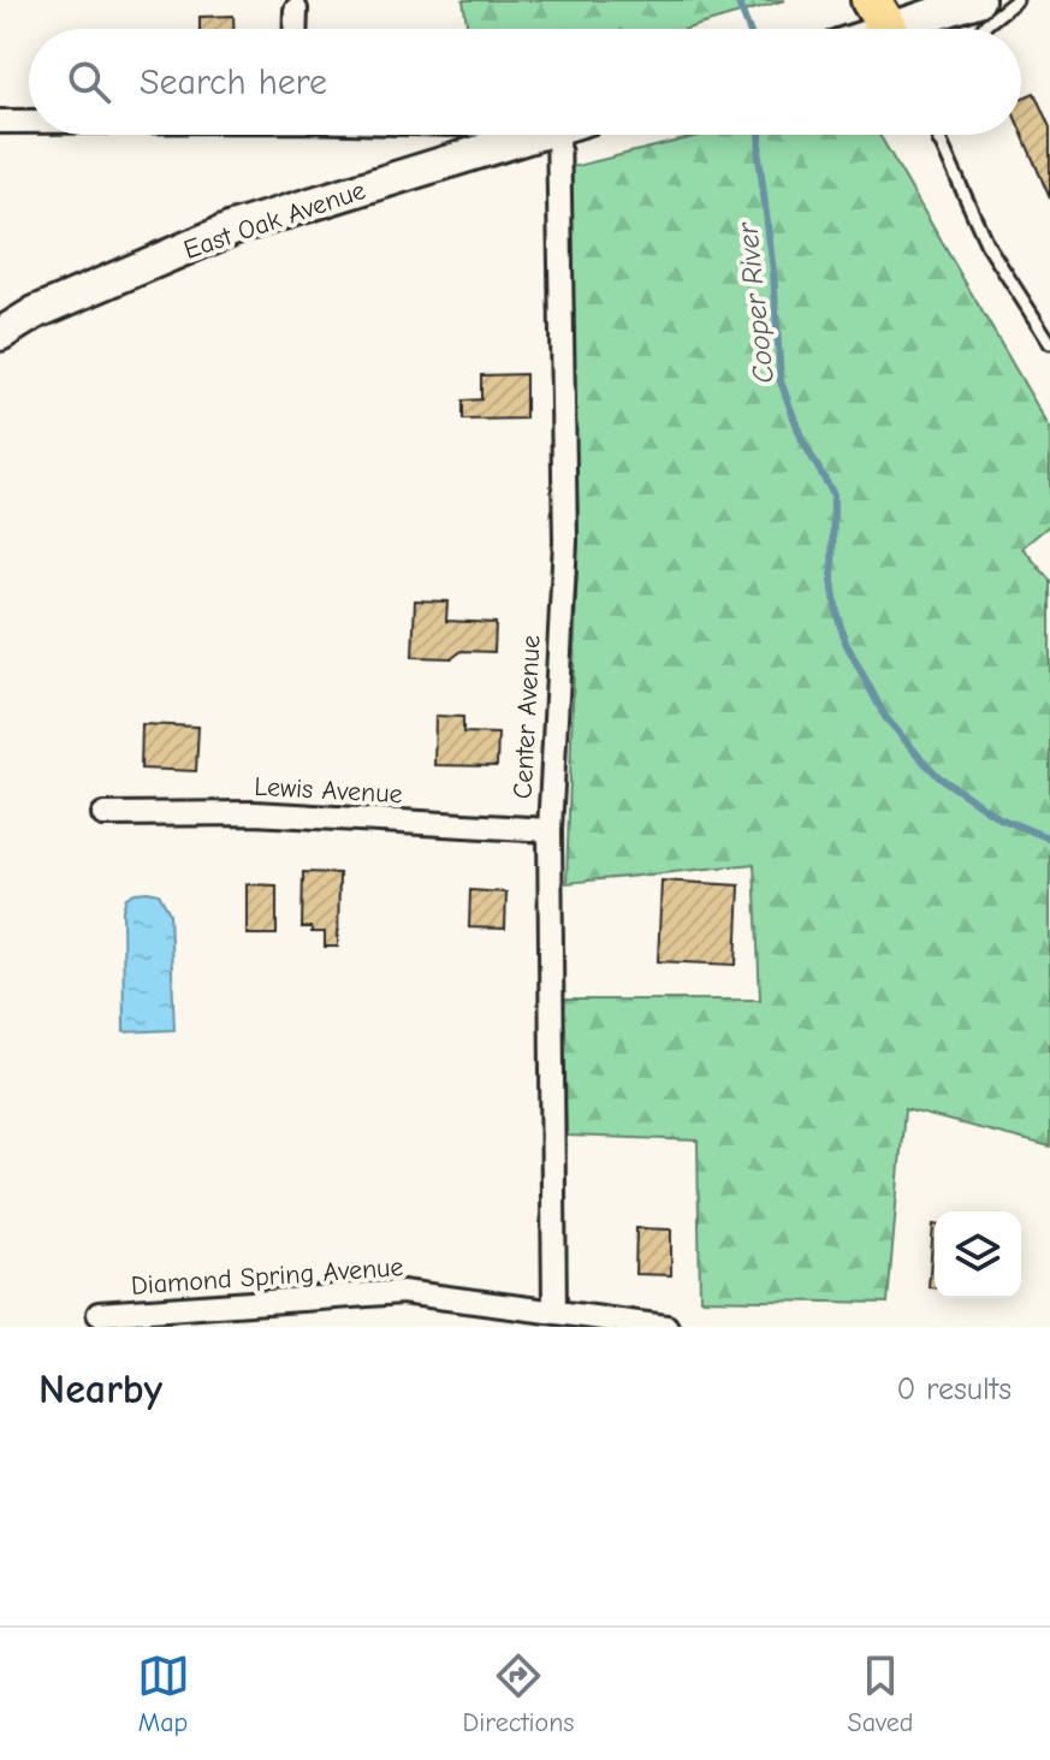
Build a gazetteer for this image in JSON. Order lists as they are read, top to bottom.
{
  "streets": {
    "street": [
      "East Oak Avenue",
      "Center Avenue",
      "Lewis Avenue",
      "Diamond Spring Avenue"
    ]
  },
  "crossings": [
    ["Center Avenue", "Lewis Avenue"],
    ["Center Avenue", "Diamond Spring Avenue"]
  ],
  "water": ["Cooper River"],
  "page": {
    "search": "Search here",
    "heading": ["Nearby", "0 results"],
    "nav": ["Map", "Directions", "Saved"]
  }
}
